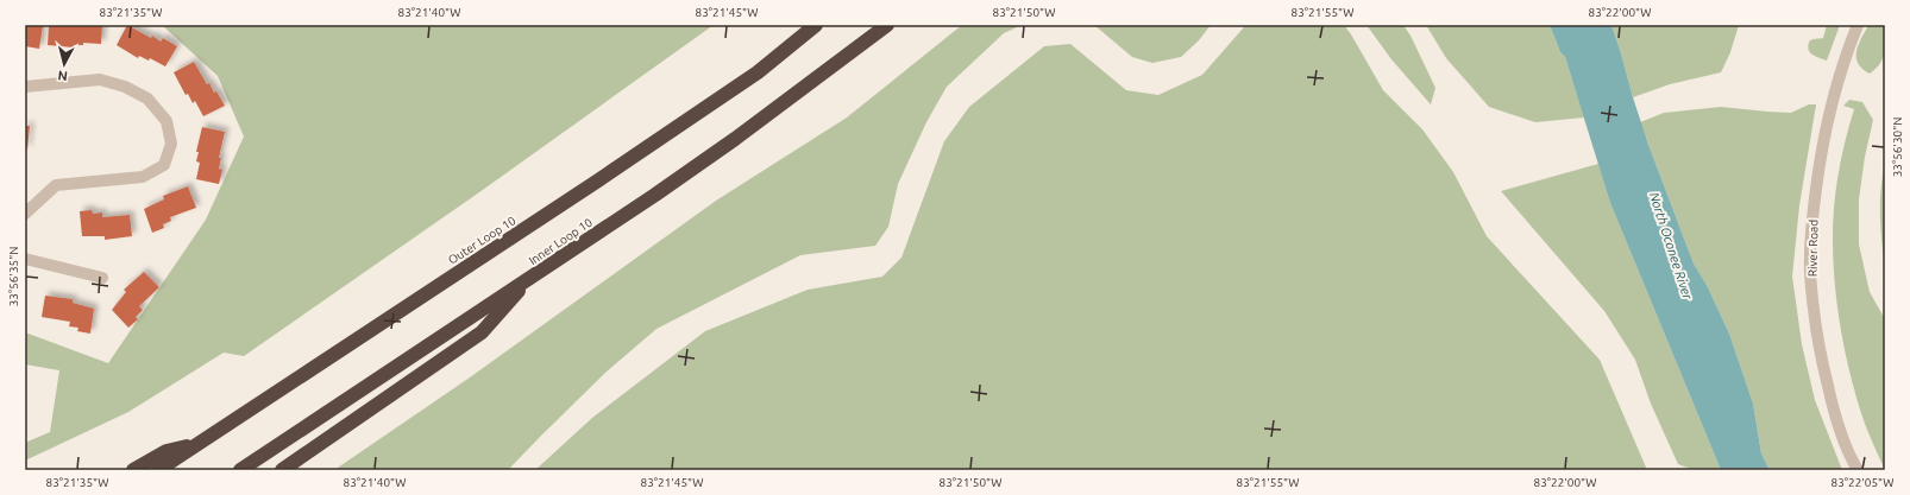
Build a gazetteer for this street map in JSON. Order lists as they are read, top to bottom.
{
  "streets": {
    "highway": ["Outer Loop 10", "Inner Loop 10"],
    "street": ["River Road"]
  },
  "water": ["North Oconee River"],
  "north": "bottom",
  "coordinates": [
    "83°21'35\"W",
    "83°21'40\"W",
    "83°21'45\"W",
    "83°21'50\"W",
    "83°21'55\"W",
    "83°22'00\"W",
    "33°56'30\"N",
    "33°56'35\"N",
    "83°22'05\"W"
  ]
}
